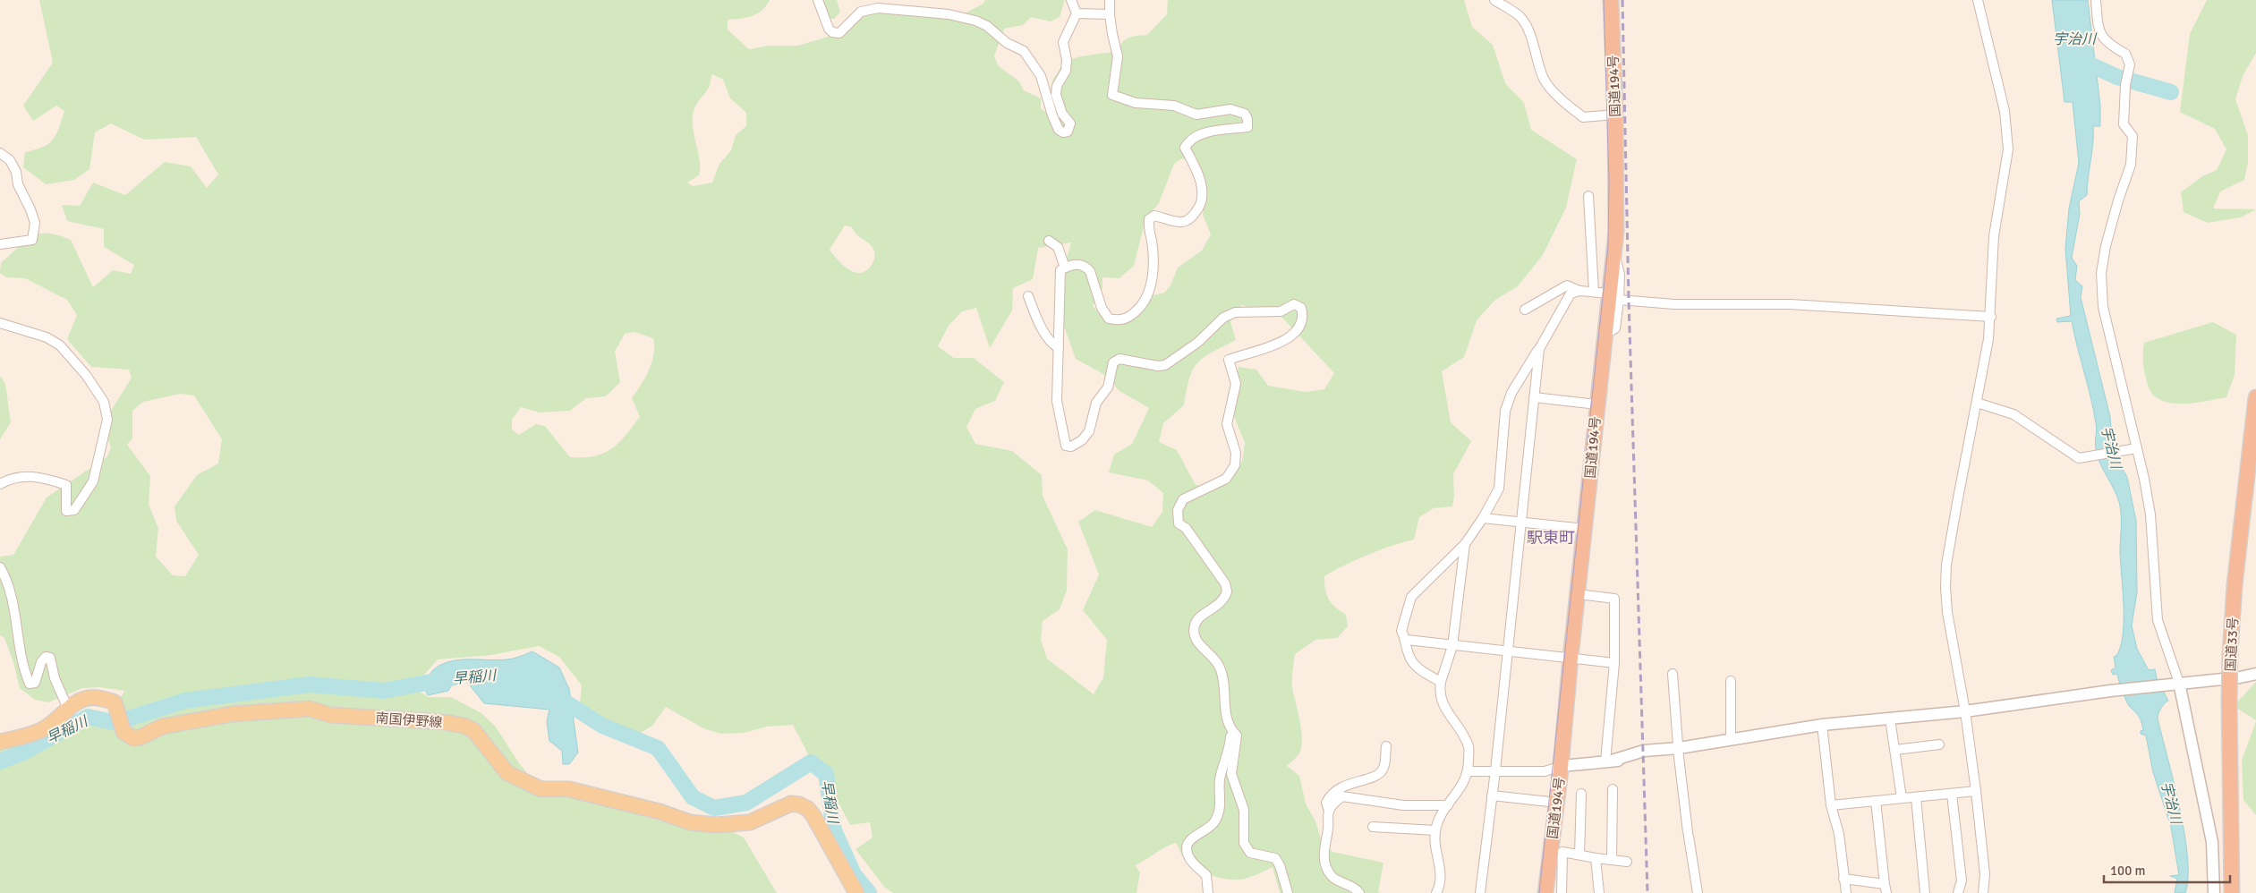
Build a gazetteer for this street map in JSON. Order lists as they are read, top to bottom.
{
  "streets": {
    "highway": ["国道194号", "国道33号"],
    "main road": ["南国伊野線"]
  },
  "districts": ["駅東町"],
  "water": ["宇治川", "早稲川"],
  "scale_bar": "100 m"
}
